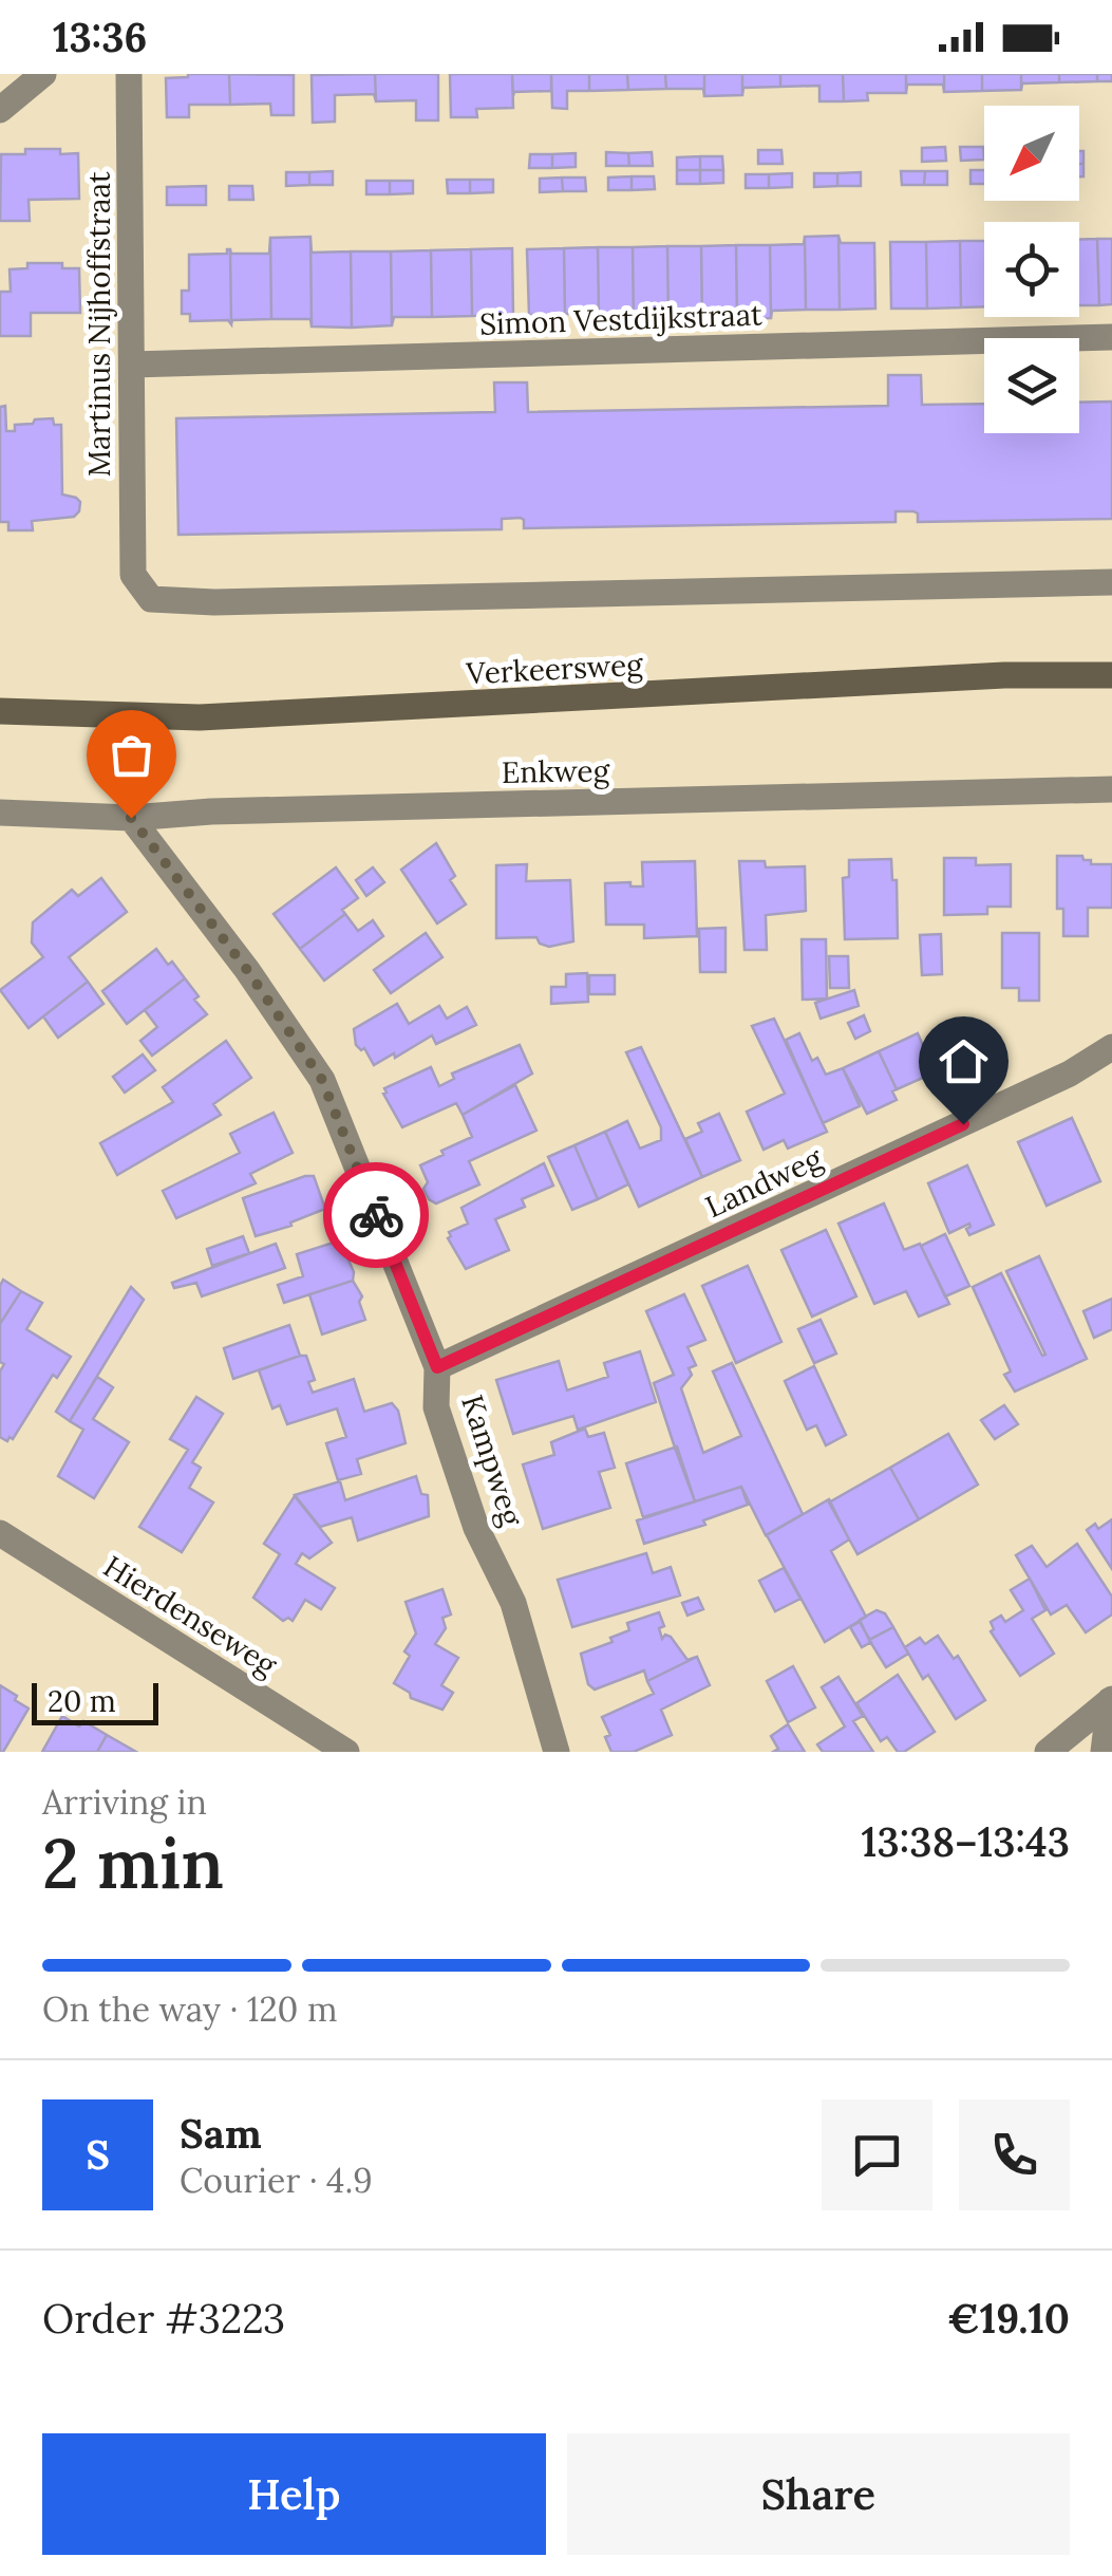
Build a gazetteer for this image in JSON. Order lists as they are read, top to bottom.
{
  "streets": {
    "main road": ["Verkeersweg"],
    "street": [
      "Simon Vestdijkstraat",
      "Martinus Nijhoffstraat",
      "Enkweg",
      "Landweg",
      "Kampweg",
      "Hierdenseweg"
    ]
  },
  "crossings": [
    ["Simon Vestdijkstraat", "Martinus Nijhoffstraat"],
    ["Enkweg", "Kampweg"],
    ["Landweg", "Kampweg"]
  ],
  "scale_bar": "20 m",
  "north": "bottom left",
  "page": {
    "status": "13:36",
    "scale": "20 m",
    "heading": ["2 min", "Arriving in", "13:38–13:43"],
    "panel": [
      "Sam",
      "Courier · 4.9",
      "Order #3223",
      "€19.10"
    ],
    "bar": "On the way · 120 m",
    "round": "S",
    "buttons": ["Help", "Share"]
  }
}
